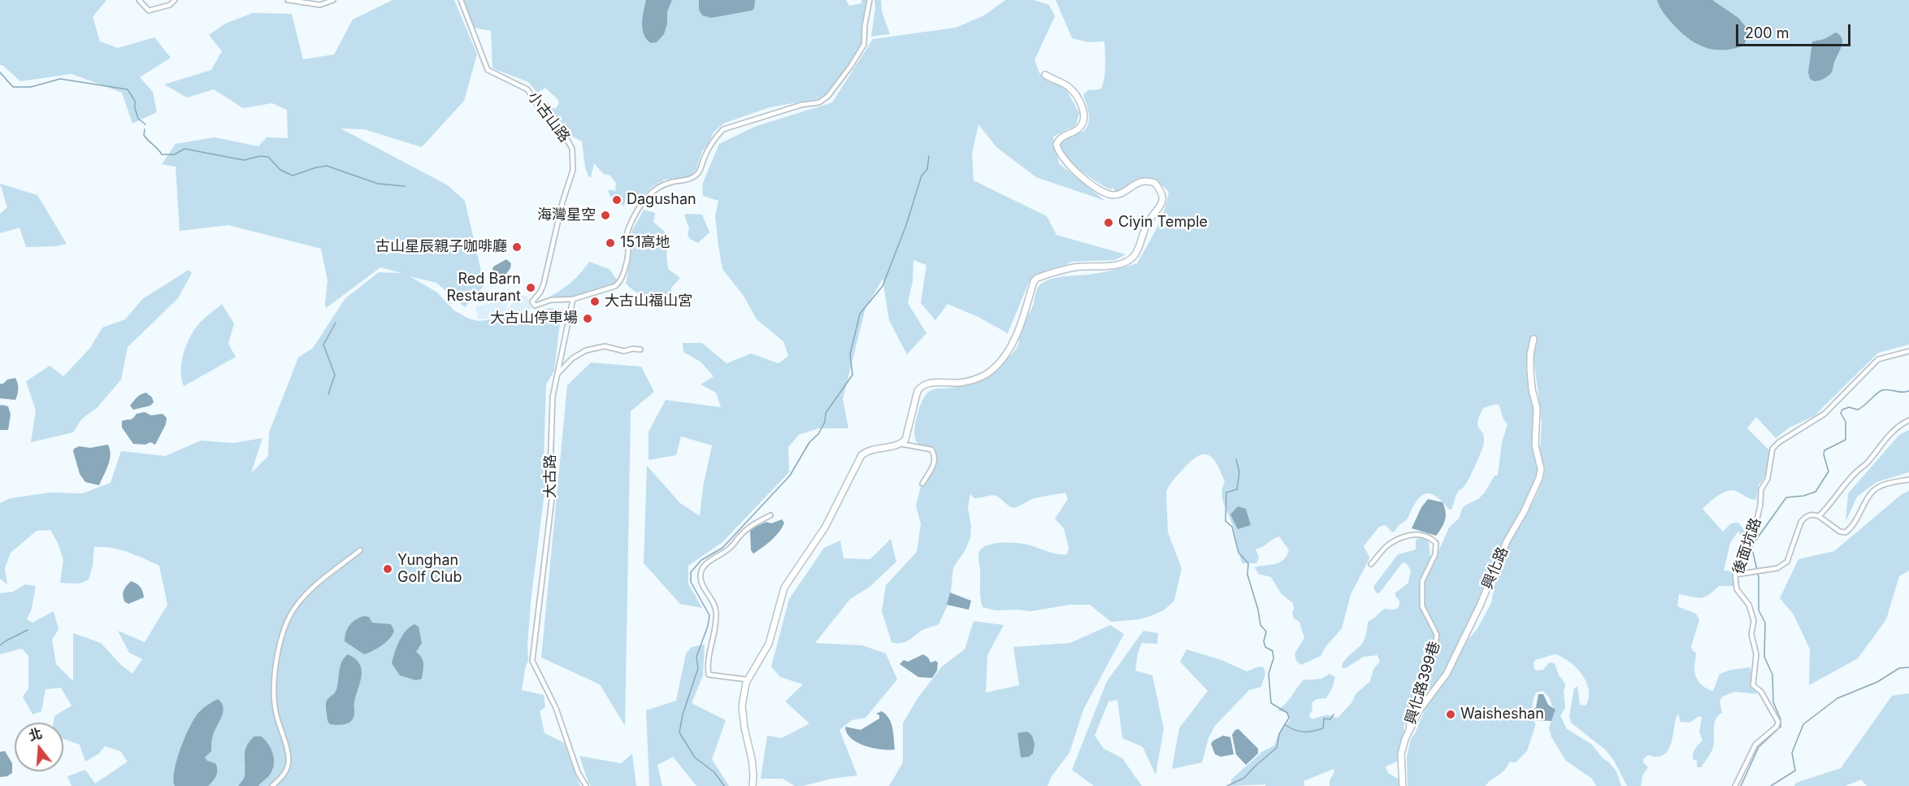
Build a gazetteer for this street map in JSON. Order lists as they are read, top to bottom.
{
  "streets": {
    "street": [
      "小古山路",
      "大古路",
      "後面坑路",
      "興化路",
      "興化路399巷"
    ]
  },
  "crossings": [
    ["小古山路", "大古路"],
    ["興化路", "興化路399巷"]
  ],
  "places": [
    "Dagushan",
    "海灣星空",
    "Ciyin Temple",
    "151高地",
    "古山星辰親子咖啡廳",
    "Red Barn Restaurant",
    "大古山福山宮",
    "大古山停車場",
    "Yunghan Golf Club",
    "Waisheshan"
  ],
  "scale_bar": "200 m",
  "north": "top"
}
